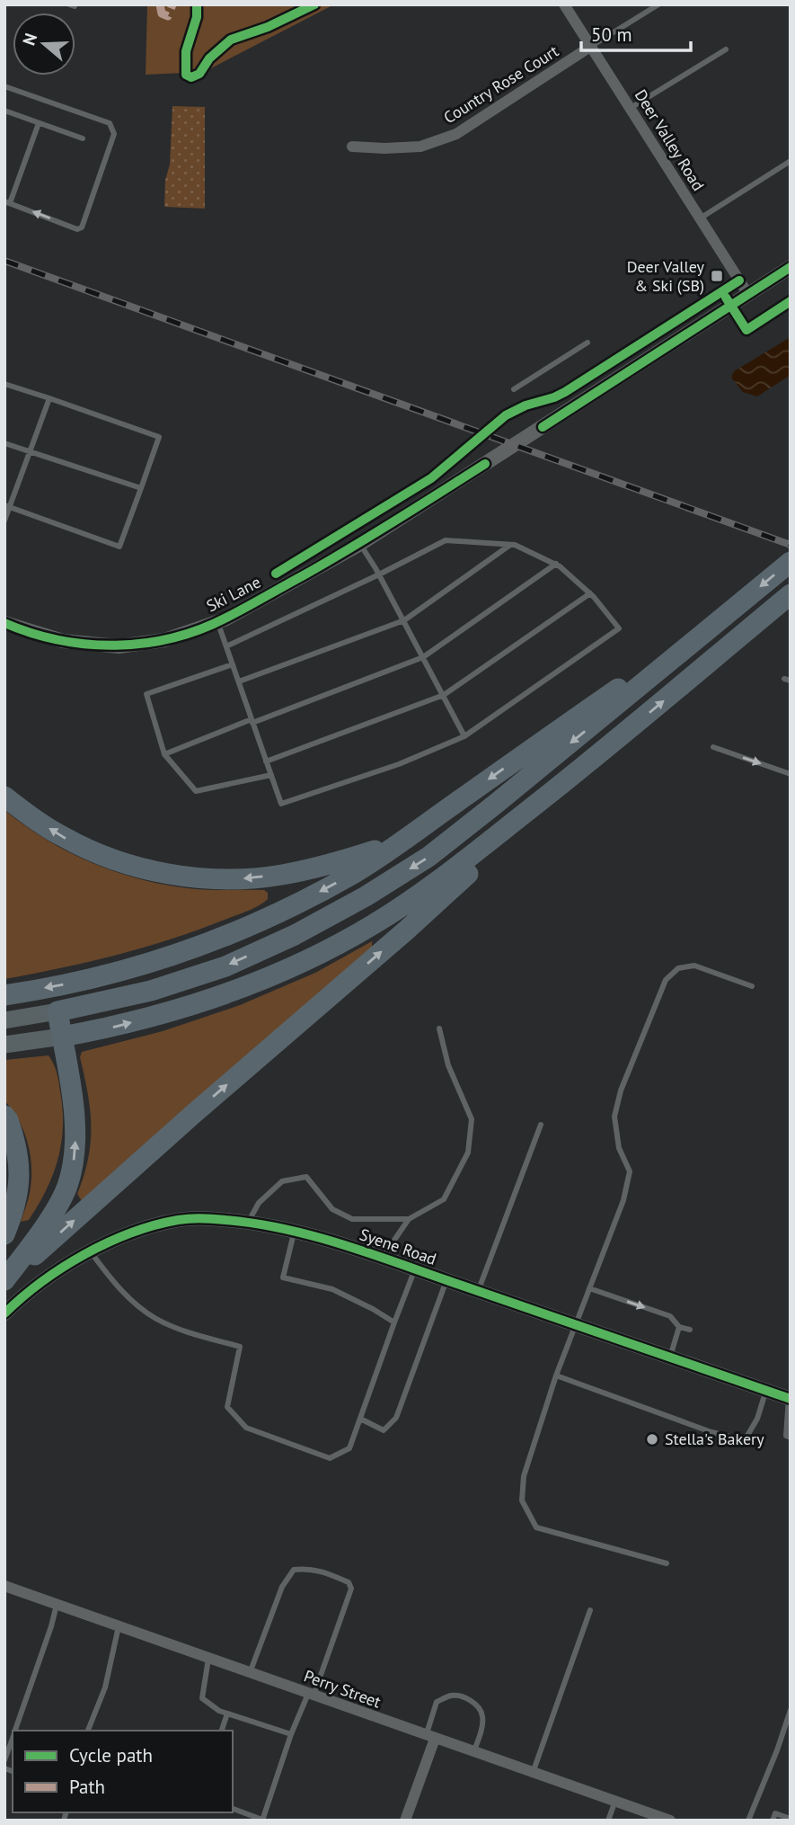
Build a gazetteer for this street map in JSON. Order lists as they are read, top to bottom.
{
  "streets": {
    "street": [
      "Country Rose Court",
      "Deer Valley Road",
      "Ski Lane",
      "Syene Road",
      "Perry Street"
    ]
  },
  "crossings": [
    ["Country Rose Court", "Deer Valley Road"],
    ["Deer Valley Road", "Ski Lane"]
  ],
  "places": {
    "transit": ["Deer Valley & Ski (SB)"],
    "other": ["Stella's Bakery"]
  },
  "legend": ["Cycle path", "Path"],
  "scale_bar": "50 m",
  "north": "left"
}
